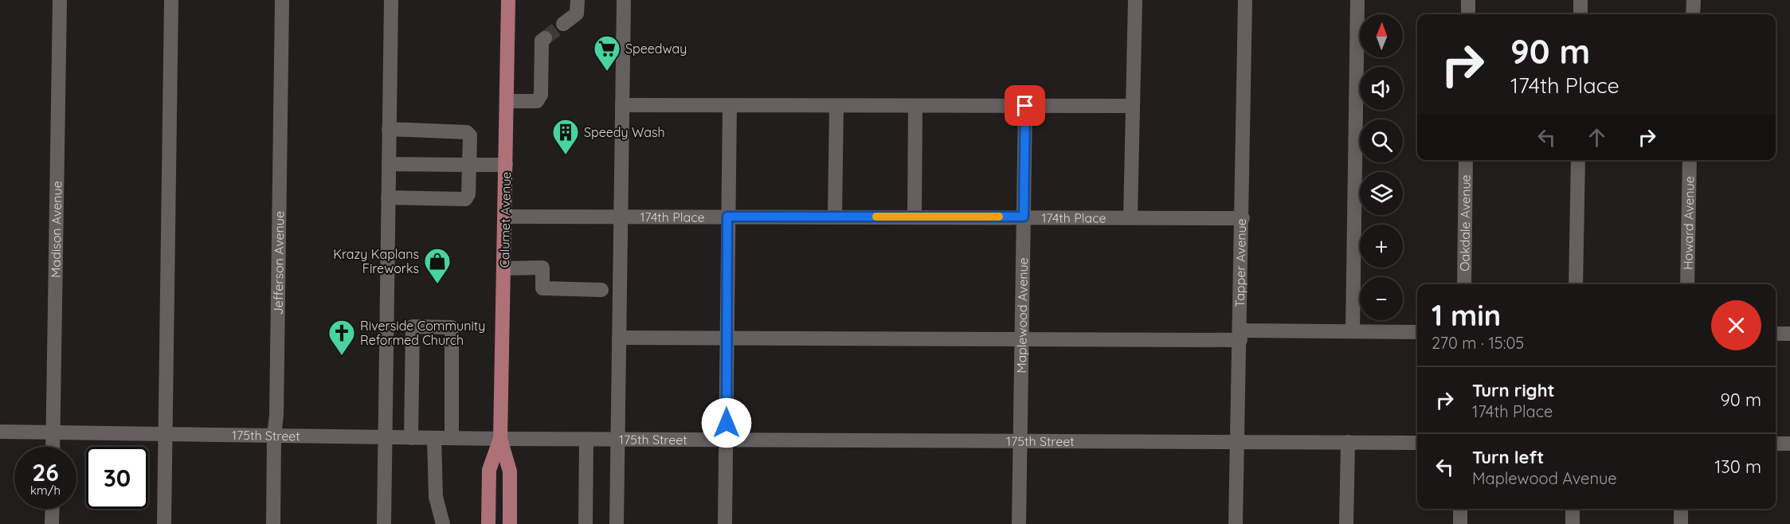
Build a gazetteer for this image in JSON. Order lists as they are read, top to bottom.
{
  "streets": {
    "main road": ["Calumet Avenue"],
    "street": [
      "174th Place",
      "Oakdale Avenue",
      "Howard Avenue",
      "Madison Avenue",
      "Jefferson Avenue",
      "Tapper Avenue",
      "Maplewood Avenue",
      "175th Street"
    ]
  },
  "crossings": [
    ["174th Place", "Calumet Avenue"],
    ["174th Place", "Tapper Avenue"],
    ["174th Place", "Maplewood Avenue"],
    ["Calumet Avenue", "175th Street"],
    ["Madison Avenue", "175th Street"],
    ["Jefferson Avenue", "175th Street"],
    ["Tapper Avenue", "175th Street"],
    ["Maplewood Avenue", "175th Street"]
  ],
  "places": {
    "supermarket": ["Speedway"],
    "building": ["Speedy Wash"],
    "shop": ["Krazy Kaplans Fireworks"],
    "church": ["Riverside Community Reformed Church"]
  },
  "north": "top",
  "page": {
    "map_buttons": ["+", "−"],
    "turn": ["90 m", "174th Place"],
    "heading": ["1 min", "270 m · 15:05"],
    "list": [
      {
        "name": "Turn right",
        "note": "174th Place",
        "value": "90 m"
      },
      {
        "name": "Turn left",
        "note": "Maplewood Avenue",
        "value": "130 m"
      }
    ],
    "speed": "26 km/h",
    "limit": "30"
  }
}
